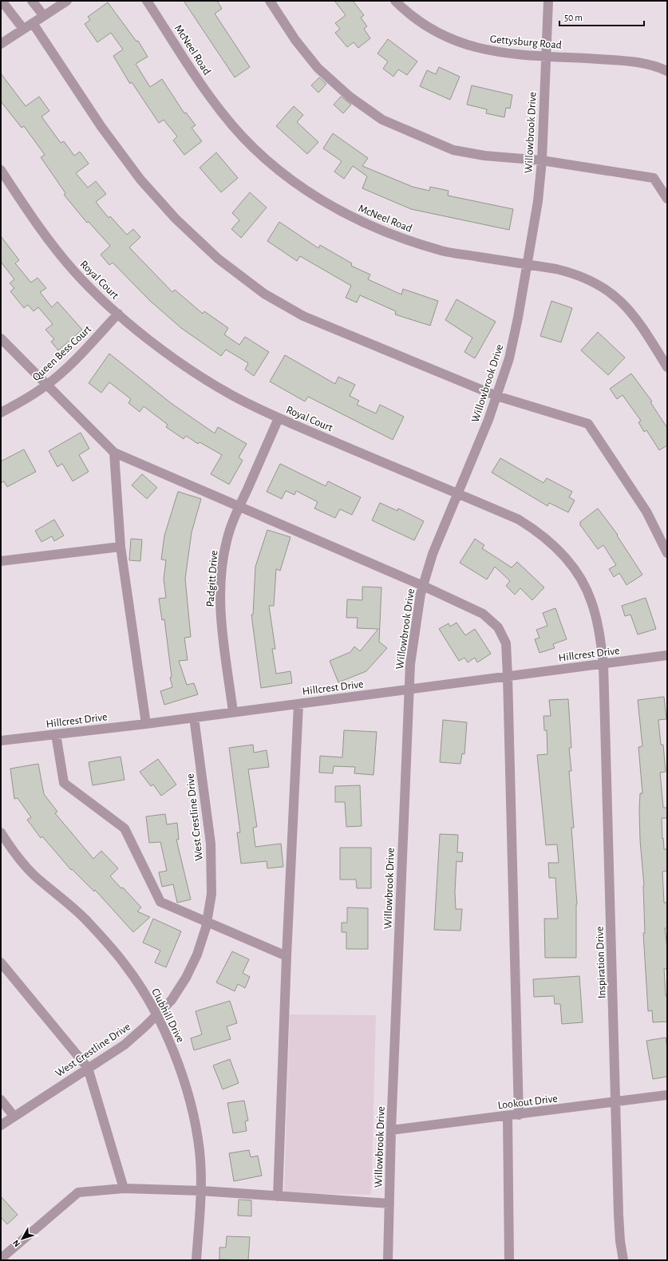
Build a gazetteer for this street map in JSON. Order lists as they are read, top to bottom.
{
  "streets": {
    "street": [
      "Gettysburg Road",
      "McNeel Road",
      "Willowbrook Drive",
      "Royal Court",
      "Queen Bess Court",
      "Padgitt Drive",
      "Hillcrest Drive",
      "West Crestline Drive",
      "Inspiration Drive",
      "Clubhill Drive",
      "Lookout Drive"
    ]
  },
  "crossings": [
    ["Gettysburg Road", "Willowbrook Drive"],
    ["McNeel Road", "Willowbrook Drive"],
    ["Willowbrook Drive", "Royal Court"],
    ["Willowbrook Drive", "Hillcrest Drive"],
    ["Willowbrook Drive", "Lookout Drive"],
    ["Royal Court", "Queen Bess Court"],
    ["Royal Court", "Padgitt Drive"],
    ["Royal Court", "Hillcrest Drive"],
    ["Royal Court", "Inspiration Drive"],
    ["Padgitt Drive", "Hillcrest Drive"],
    ["Hillcrest Drive", "West Crestline Drive"],
    ["Hillcrest Drive", "Inspiration Drive"],
    ["West Crestline Drive", "Clubhill Drive"],
    ["Inspiration Drive", "Lookout Drive"]
  ],
  "scale_bar": "50 m",
  "north": "bottom left"
}
